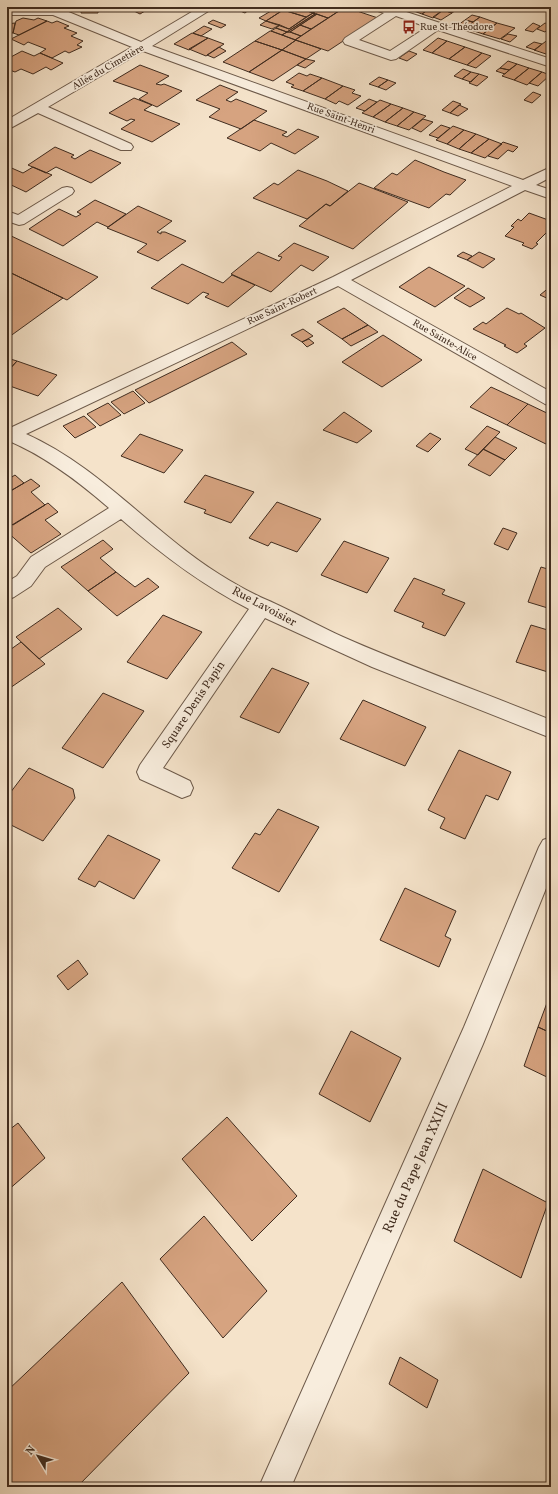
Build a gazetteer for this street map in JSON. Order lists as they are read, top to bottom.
{
  "streets": {
    "street": [
      "Allée du Cimetière",
      "Rue Saint-Henri",
      "Rue Saint-Robert",
      "Rue Sainte-Alice",
      "Rue Lavoisier",
      "Square Denis Papin",
      "Rue du Pape Jean XXIII"
    ]
  },
  "crossings": [
    ["Allée du Cimetière", "Rue Saint-Henri"],
    ["Rue Saint-Henri", "Rue Saint-Robert"],
    ["Rue Saint-Robert", "Rue Sainte-Alice"],
    ["Rue Saint-Robert", "Rue Lavoisier"],
    ["Rue Lavoisier", "Square Denis Papin"]
  ],
  "places": {
    "bus stop": ["Rue St-Théodore"]
  },
  "north": "top left"
}
